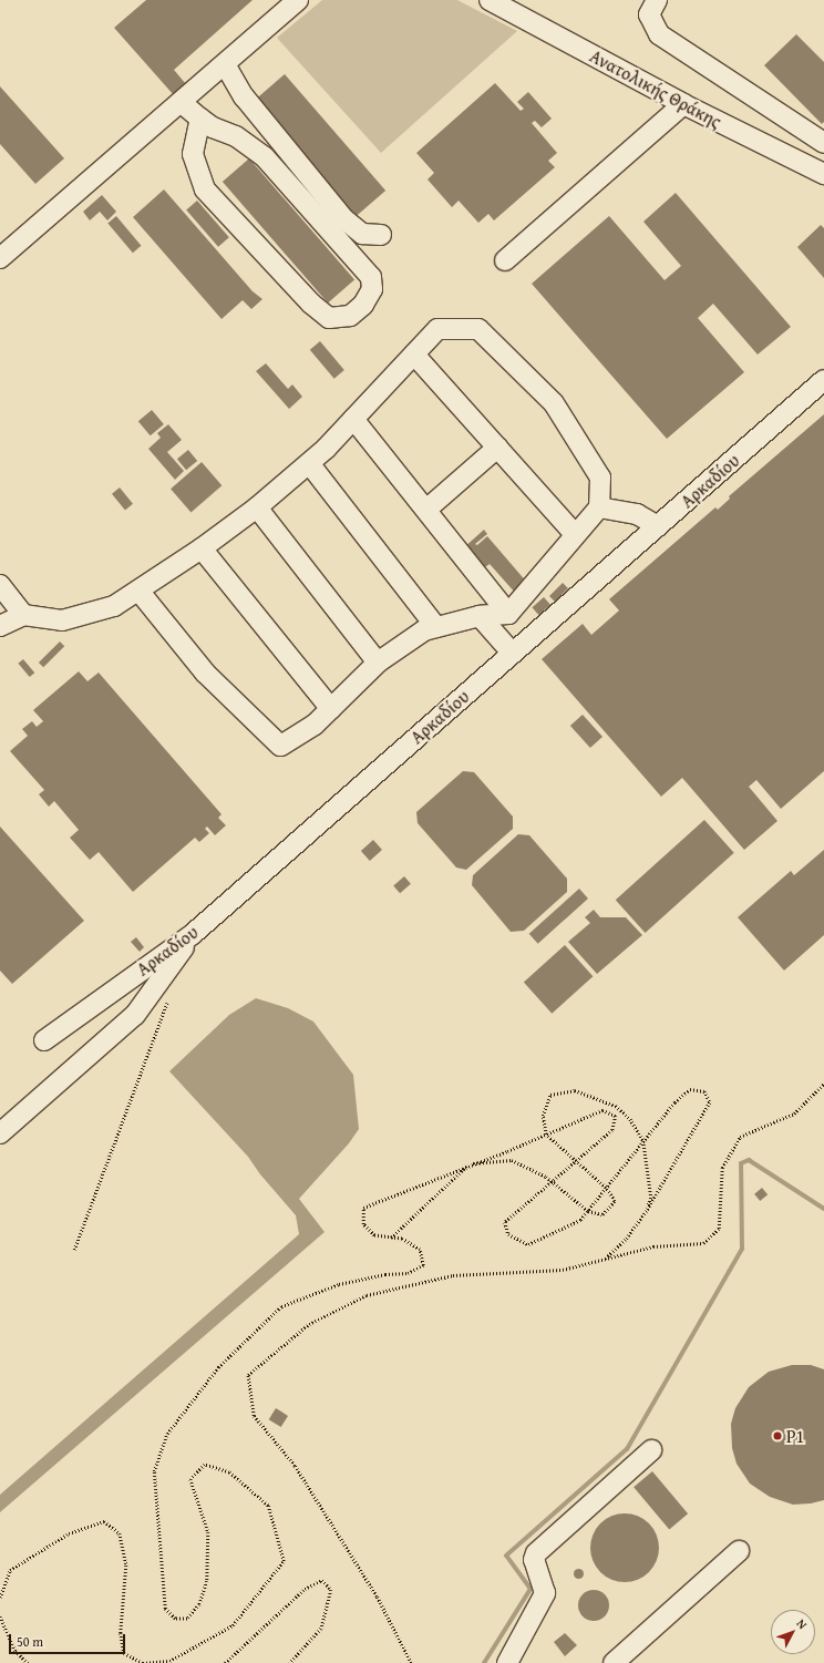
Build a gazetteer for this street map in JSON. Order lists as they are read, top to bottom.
{
  "streets": {
    "street": ["Ανατολικής Θράκης", "Αρκαδίου"]
  },
  "places": ["P1"],
  "scale_bar": "50 m",
  "north": "top right"
}
